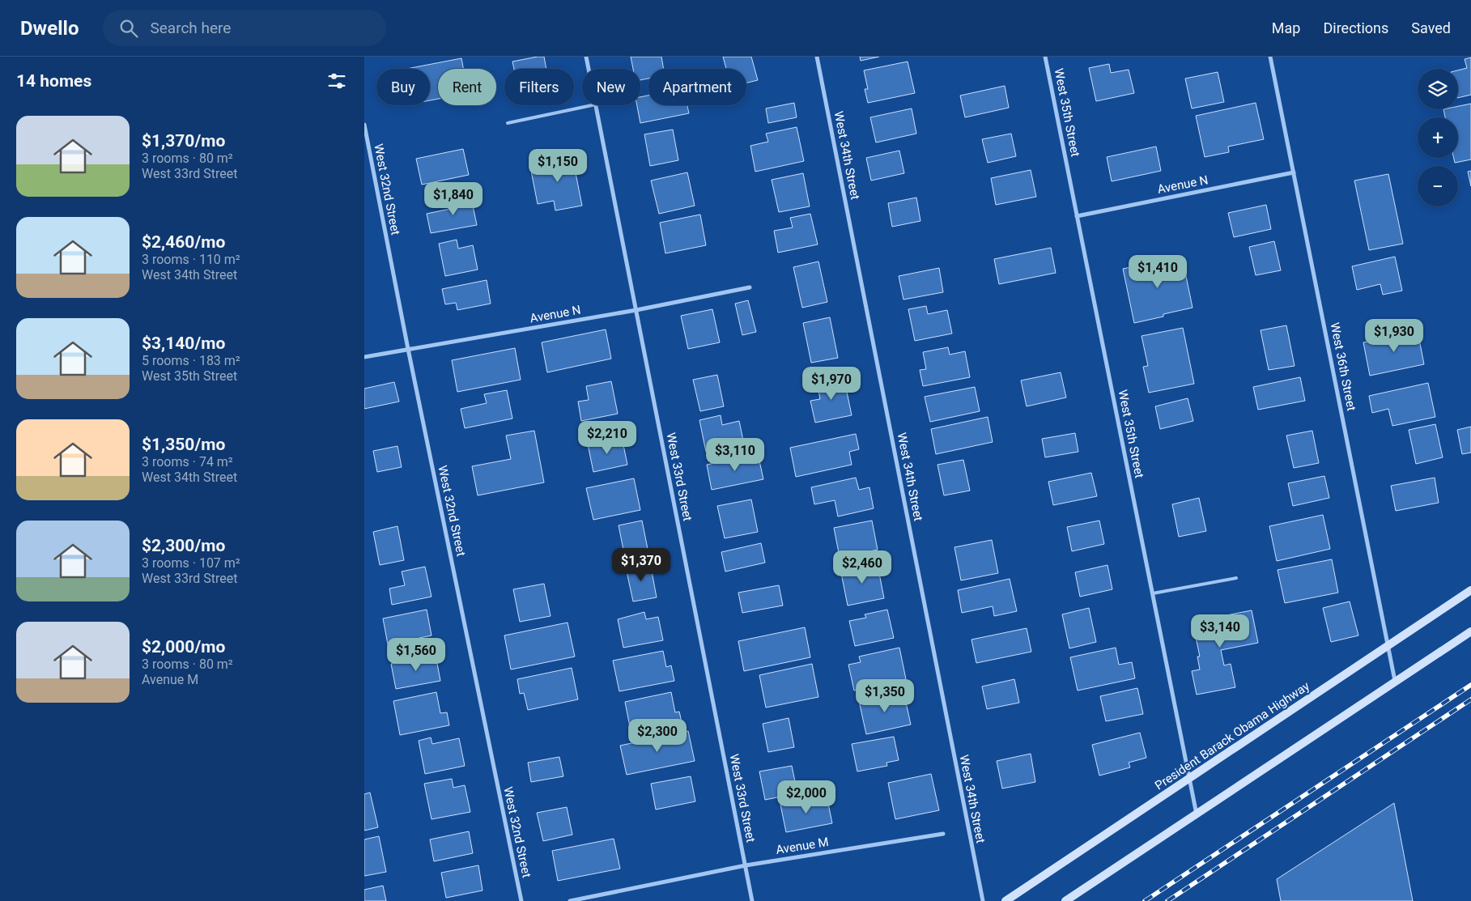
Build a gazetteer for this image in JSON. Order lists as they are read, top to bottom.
{
  "streets": {
    "main road": ["President Barack Obama Highway"],
    "street": [
      "West 35th Street",
      "West 34th Street",
      "Avenue N",
      "West 32nd Street",
      "West 36th Street",
      "West 33rd Street",
      "Avenue M"
    ]
  },
  "crossings": [
    ["West 35th Street", "Avenue N"],
    ["West 35th Street", "President Barack Obama Highway"],
    ["Avenue N", "West 32nd Street"],
    ["Avenue N", "West 36th Street"],
    ["Avenue N", "West 33rd Street"],
    ["West 36th Street", "President Barack Obama Highway"],
    ["West 33rd Street", "Avenue M"]
  ],
  "page": {
    "header": "Dwello",
    "search": "Search here",
    "nav": ["Map", "Directions", "Saved"],
    "heading": "14 homes",
    "map_buttons": ["+", "−"],
    "chip": [
      "Buy",
      "Rent",
      "Filters",
      "New",
      "Apartment"
    ],
    "list": [
      {
        "name": "$1,370/mo",
        "note": "3 rooms · 80 m² · West 33rd Street"
      },
      {
        "name": "$2,460/mo",
        "note": "3 rooms · 110 m² · West 34th Street"
      },
      {
        "name": "$3,140/mo",
        "note": "5 rooms · 183 m² · West 35th Street"
      },
      {
        "name": "$1,350/mo",
        "note": "3 rooms · 74 m² · West 34th Street"
      },
      {
        "name": "$2,300/mo",
        "note": "3 rooms · 107 m² · West 33rd Street"
      },
      {
        "name": "$2,000/mo",
        "note": "3 rooms · 80 m² · Avenue M"
      }
    ],
    "price": [
      "$1,150",
      "$1,840",
      "$1,410",
      "$1,930",
      "$1,970",
      "$2,210",
      "$3,110",
      "$1,370",
      "$2,460",
      "$3,140",
      "$1,560",
      "$1,350",
      "$2,300",
      "$2,000"
    ]
  }
}
